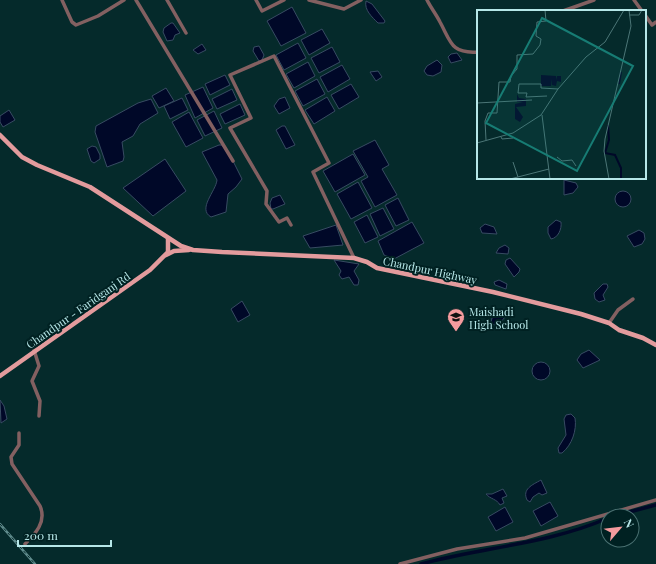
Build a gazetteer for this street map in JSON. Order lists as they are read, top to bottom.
{
  "streets": {
    "main road": ["Chandpur Highway", "Chandpur - Faridganj Rd"]
  },
  "places": {
    "school or university": ["Maishadi High School"]
  },
  "scale_bar": "200 m",
  "north": "top right"
}
